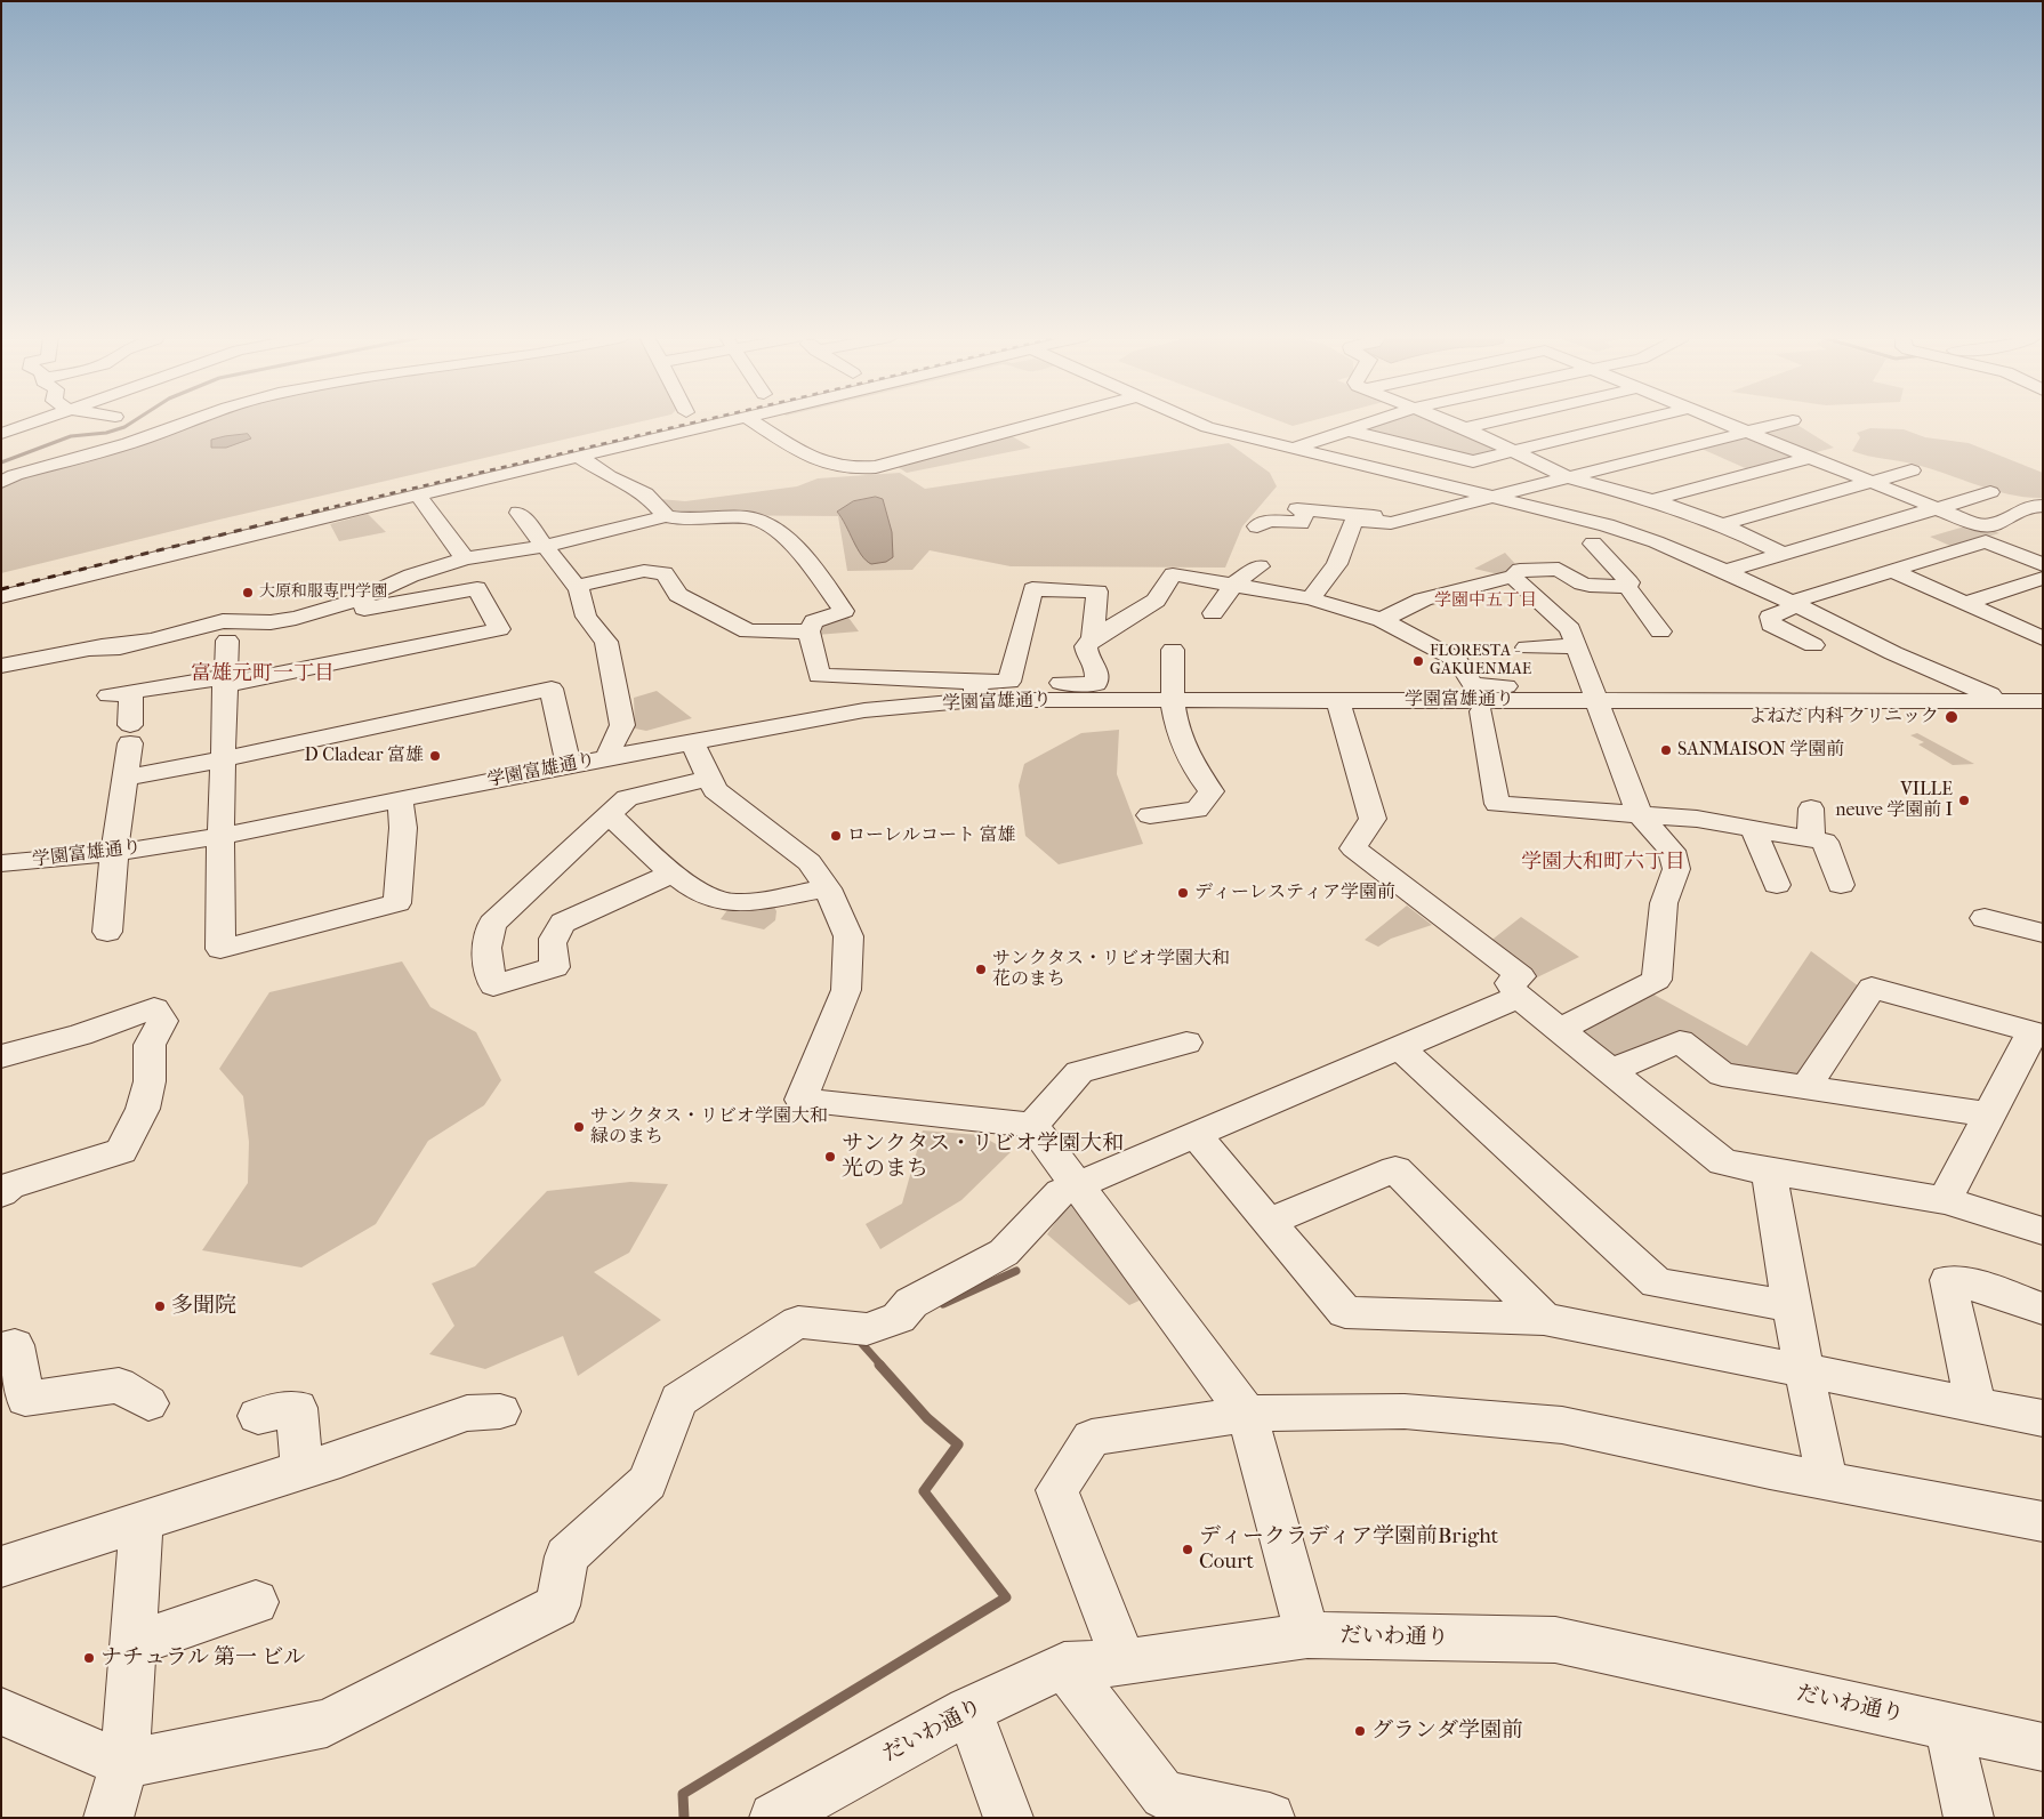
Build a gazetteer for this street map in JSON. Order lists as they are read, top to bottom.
{
  "streets": {
    "street": ["学園富雄通り", "だいわ通り"]
  },
  "districts": ["学園中五丁目", "富雄元町一丁目", "学園大和町六丁目"],
  "places": [
    "大原和服専門学園",
    "FLORESTA - GAKUENMAE",
    "よねだ 内科 クリニック",
    "SANMAISON 学園前",
    "D Cladear 富雄",
    "VILLE neuve 学園前 I",
    "ローレルコート 富雄",
    "ディーレスティア学園前",
    "サンクタス・リビオ学園大和 花のまち",
    "サンクタス・リビオ学園大和 緑のまち",
    "サンクタス・リビオ学園大和 光のまち",
    "多聞院",
    "ディークラディア学園前Bright Court",
    "ナチュラル 第一 ビル",
    "グランダ学園前"
  ]
}
